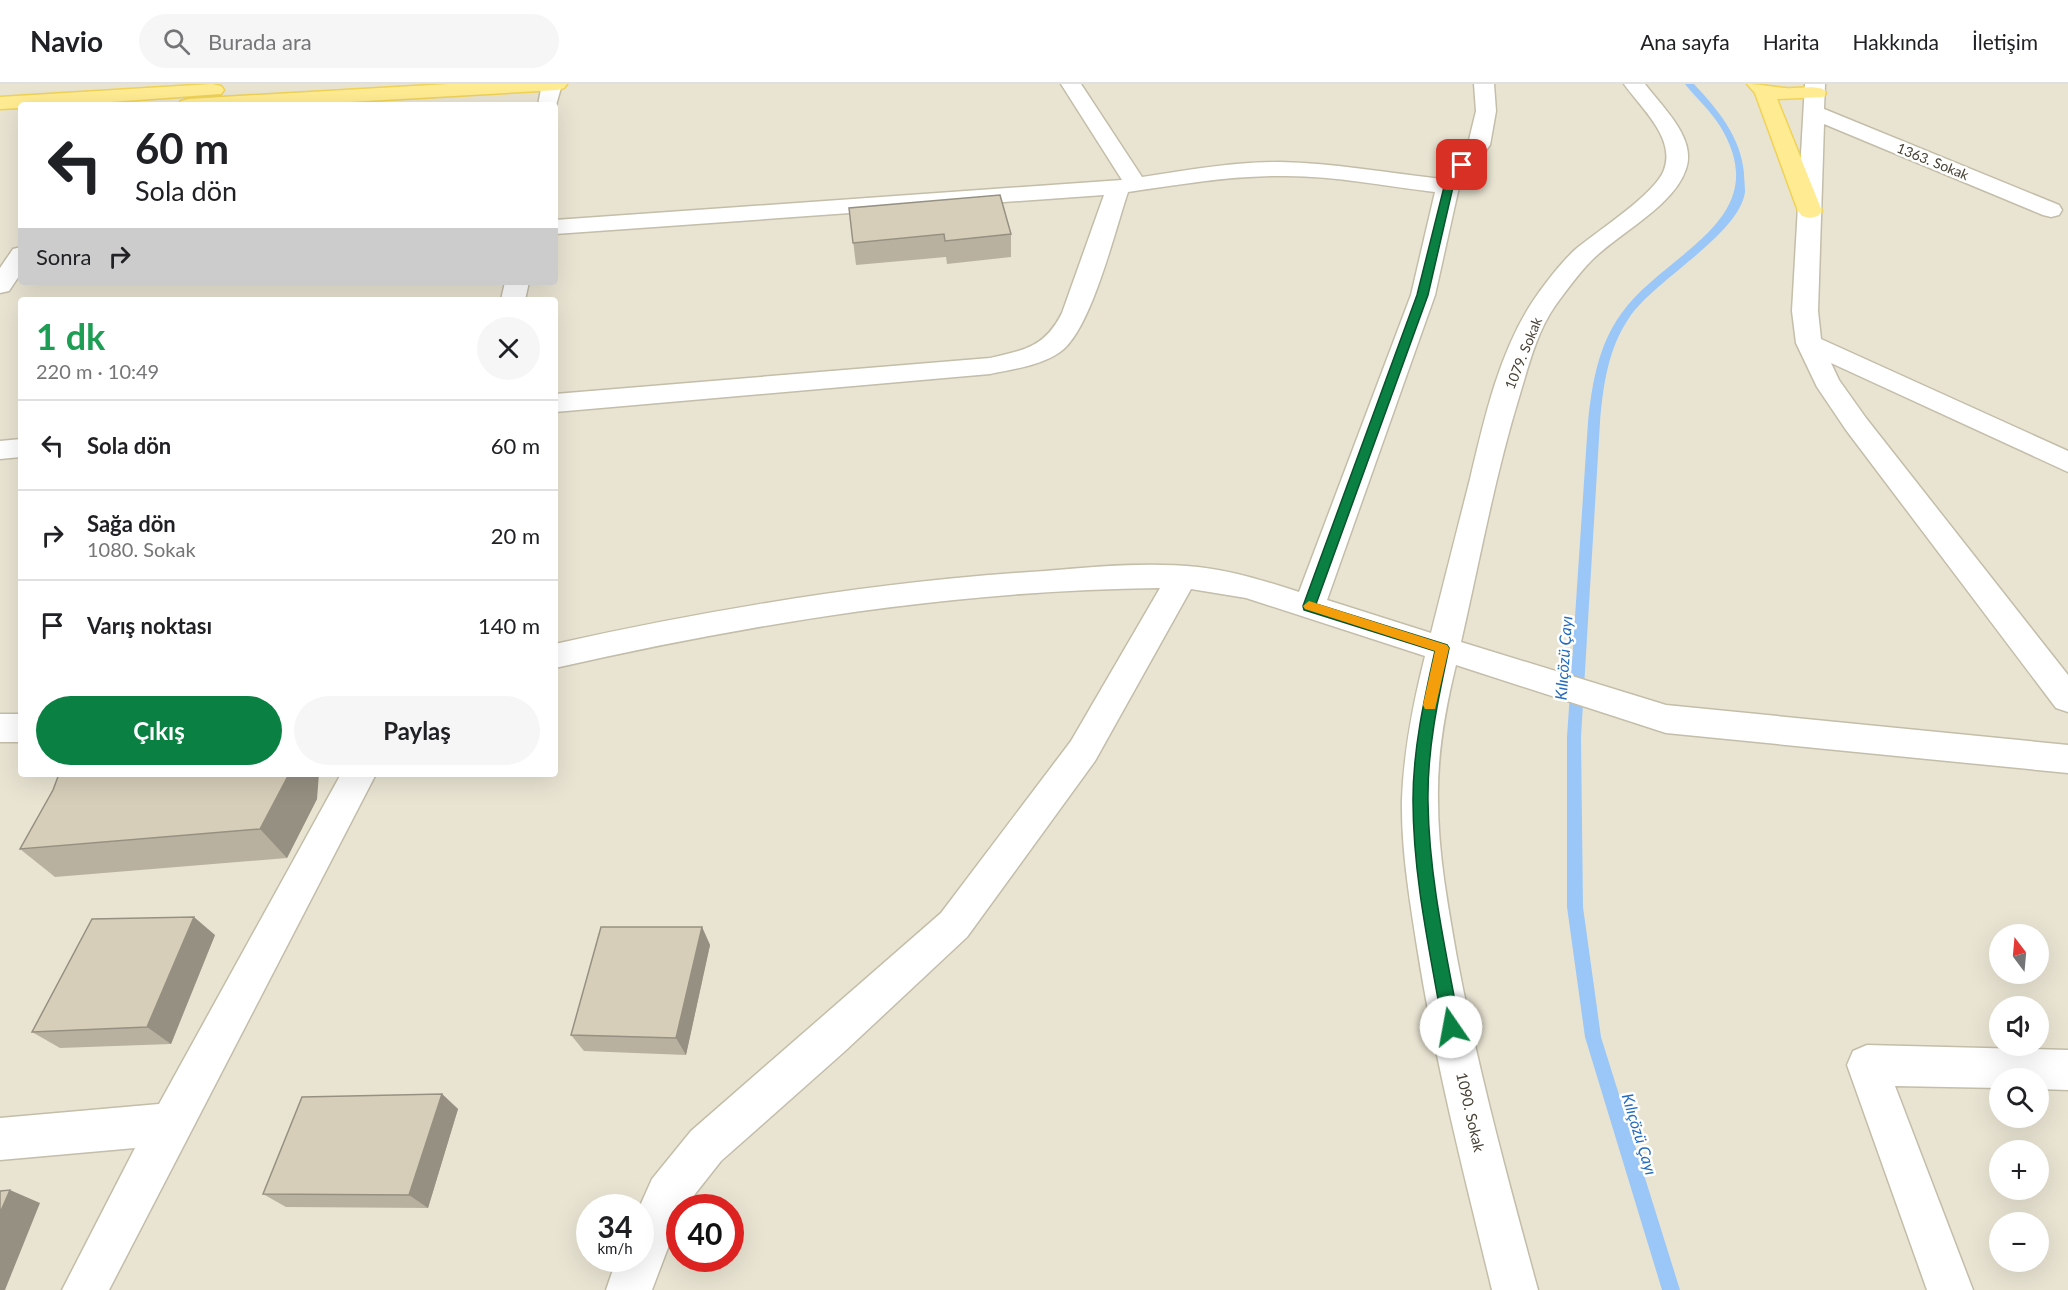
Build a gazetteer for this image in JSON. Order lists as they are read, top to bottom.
{
  "streets": {
    "street": ["1363. Sokak", "1079. Sokak", "1090. Sokak"]
  },
  "crossings": [
    ["1079. Sokak", "1090. Sokak"]
  ],
  "water": ["Kılıçözü Çayı"],
  "north": "top",
  "page": {
    "header": "Navio",
    "search": "Burada ara",
    "nav": [
      "Ana sayfa",
      "Harita",
      "Hakkında",
      "İletişim"
    ],
    "turn": ["60 m", "Sola dön"],
    "then": "Sonra",
    "heading": ["1 dk", "220 m · 10:49"],
    "list": [
      {
        "name": "Sola dön",
        "value": "60 m"
      },
      {
        "name": "Sağa dön",
        "note": "1080. Sokak",
        "value": "20 m"
      },
      {
        "name": "Varış noktası",
        "value": "140 m"
      }
    ],
    "buttons": ["Çıkış", "Paylaş"],
    "map_buttons": ["+", "−"],
    "speed": "34 km/h",
    "limit": "40"
  }
}
